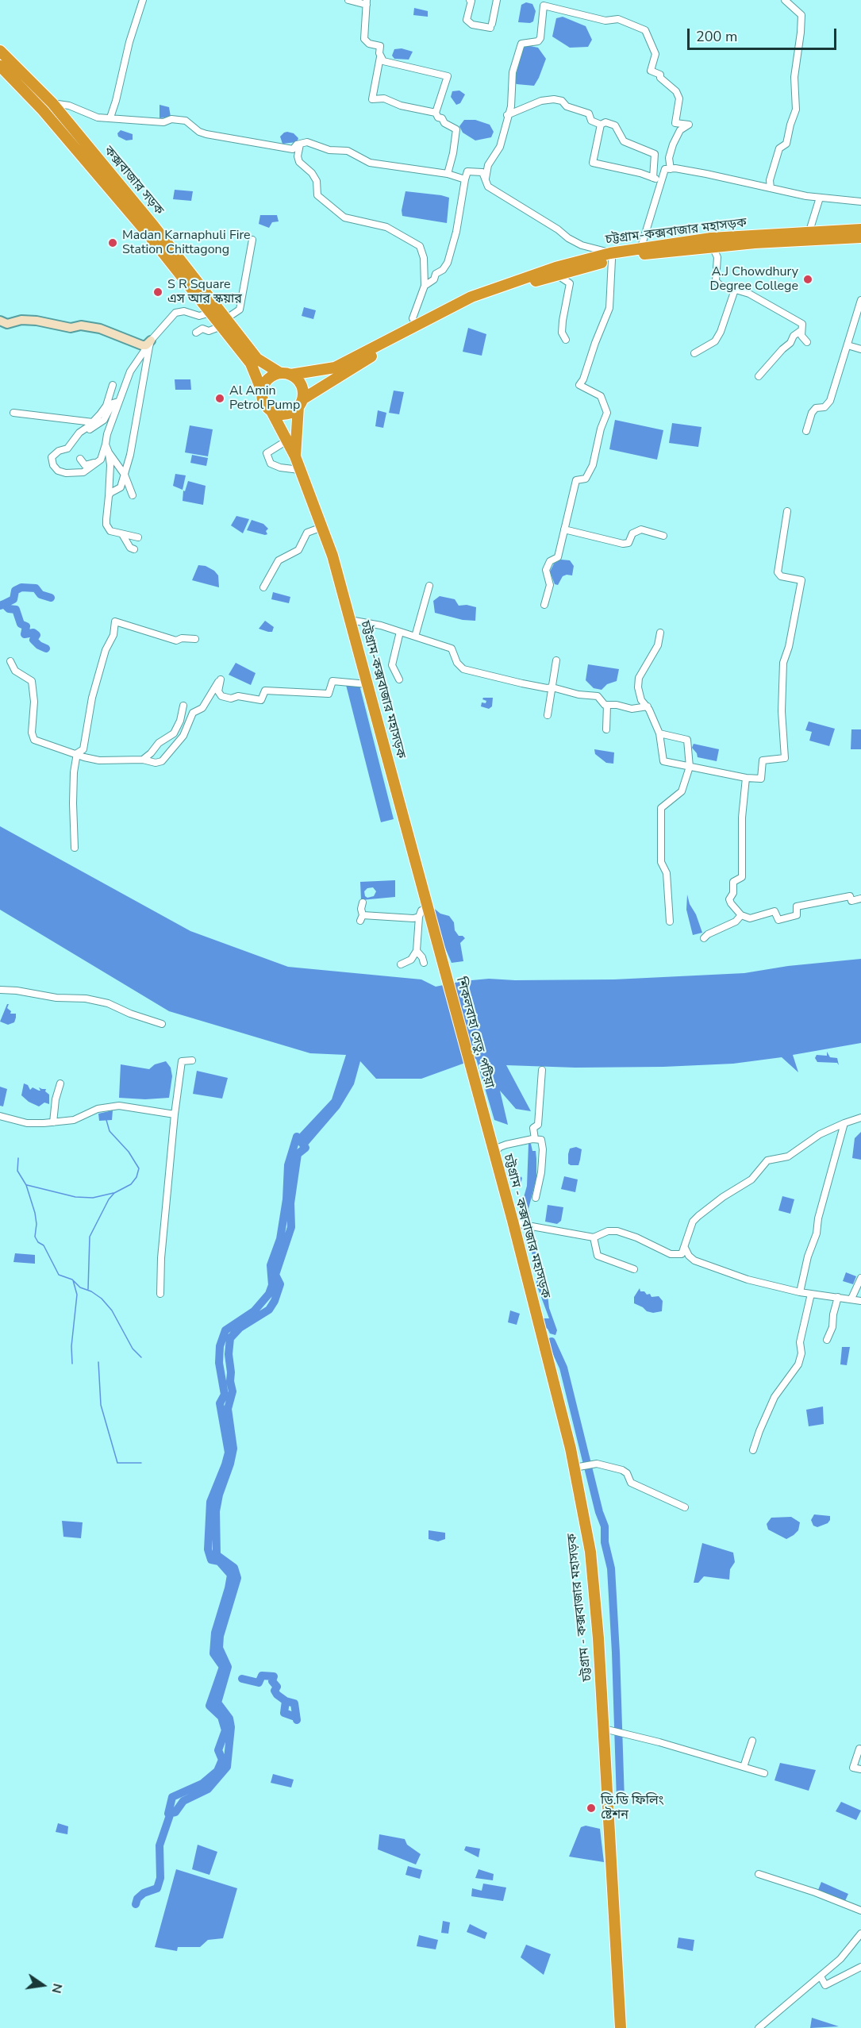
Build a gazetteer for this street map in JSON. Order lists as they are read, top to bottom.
{
  "streets": {
    "highway": [
      "কক্সবাজার সড়ক",
      "চট্টগ্রাম-কক্সবাজার মহাসড়ক",
      "শিকলবাহা সেতু, পটিয়া",
      "চট্টগ্রাম - কক্সবাজার মহাসড়ক"
    ]
  },
  "crossings": [
    ["কক্সবাজার সড়ক", "চট্টগ্রাম-কক্সবাজার মহাসড়ক"],
    ["চট্টগ্রাম-কক্সবাজার মহাসড়ক", "শিকলবাহা সেতু, পটিয়া"],
    ["শিকলবাহা সেতু, পটিয়া", "চট্টগ্রাম - কক্সবাজার মহাসড়ক"]
  ],
  "places": [
    "Madan Karnaphuli Fire Station Chittagong",
    "A.J Chowdhury Degree College",
    "S R Square এস আর স্কয়ার",
    "Al Amin Petrol Pump",
    "ডি.ডি ফিলিং ষ্টেশন"
  ],
  "scale_bar": "200 m",
  "north": "right"
}
